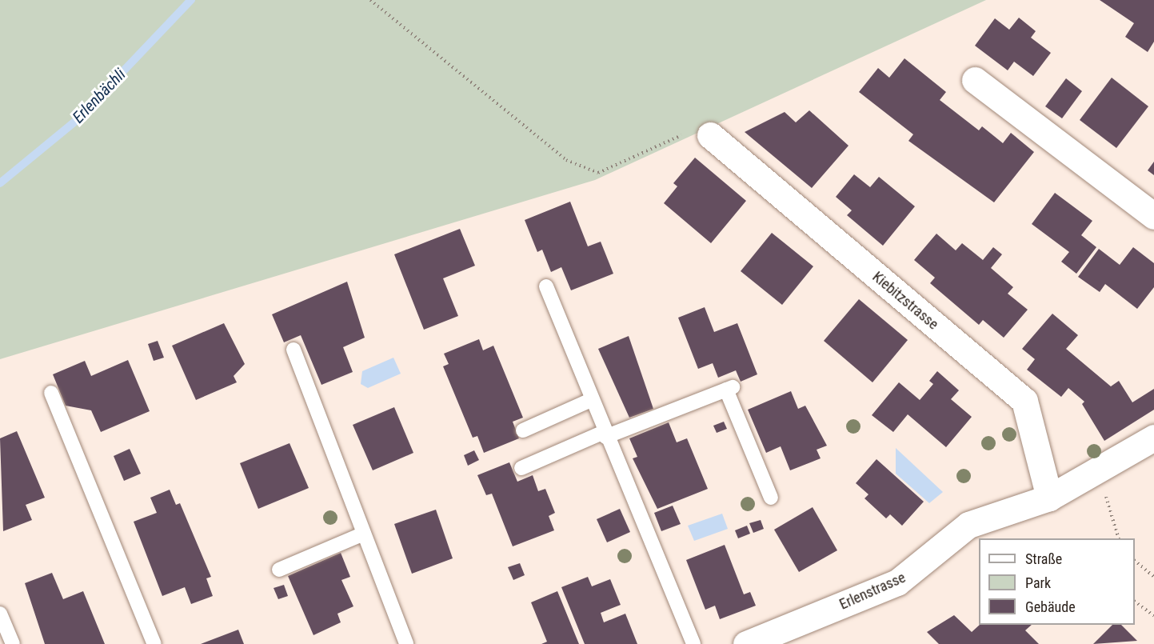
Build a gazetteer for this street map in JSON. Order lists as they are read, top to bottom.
{
  "streets": {
    "street": ["Kiebitzstrasse", "Erlenstrasse"]
  },
  "crossings": [
    ["Kiebitzstrasse", "Erlenstrasse"]
  ],
  "water": ["Erlenbächli"],
  "legend": ["Straße", "Park", "Gebäude"]
}
